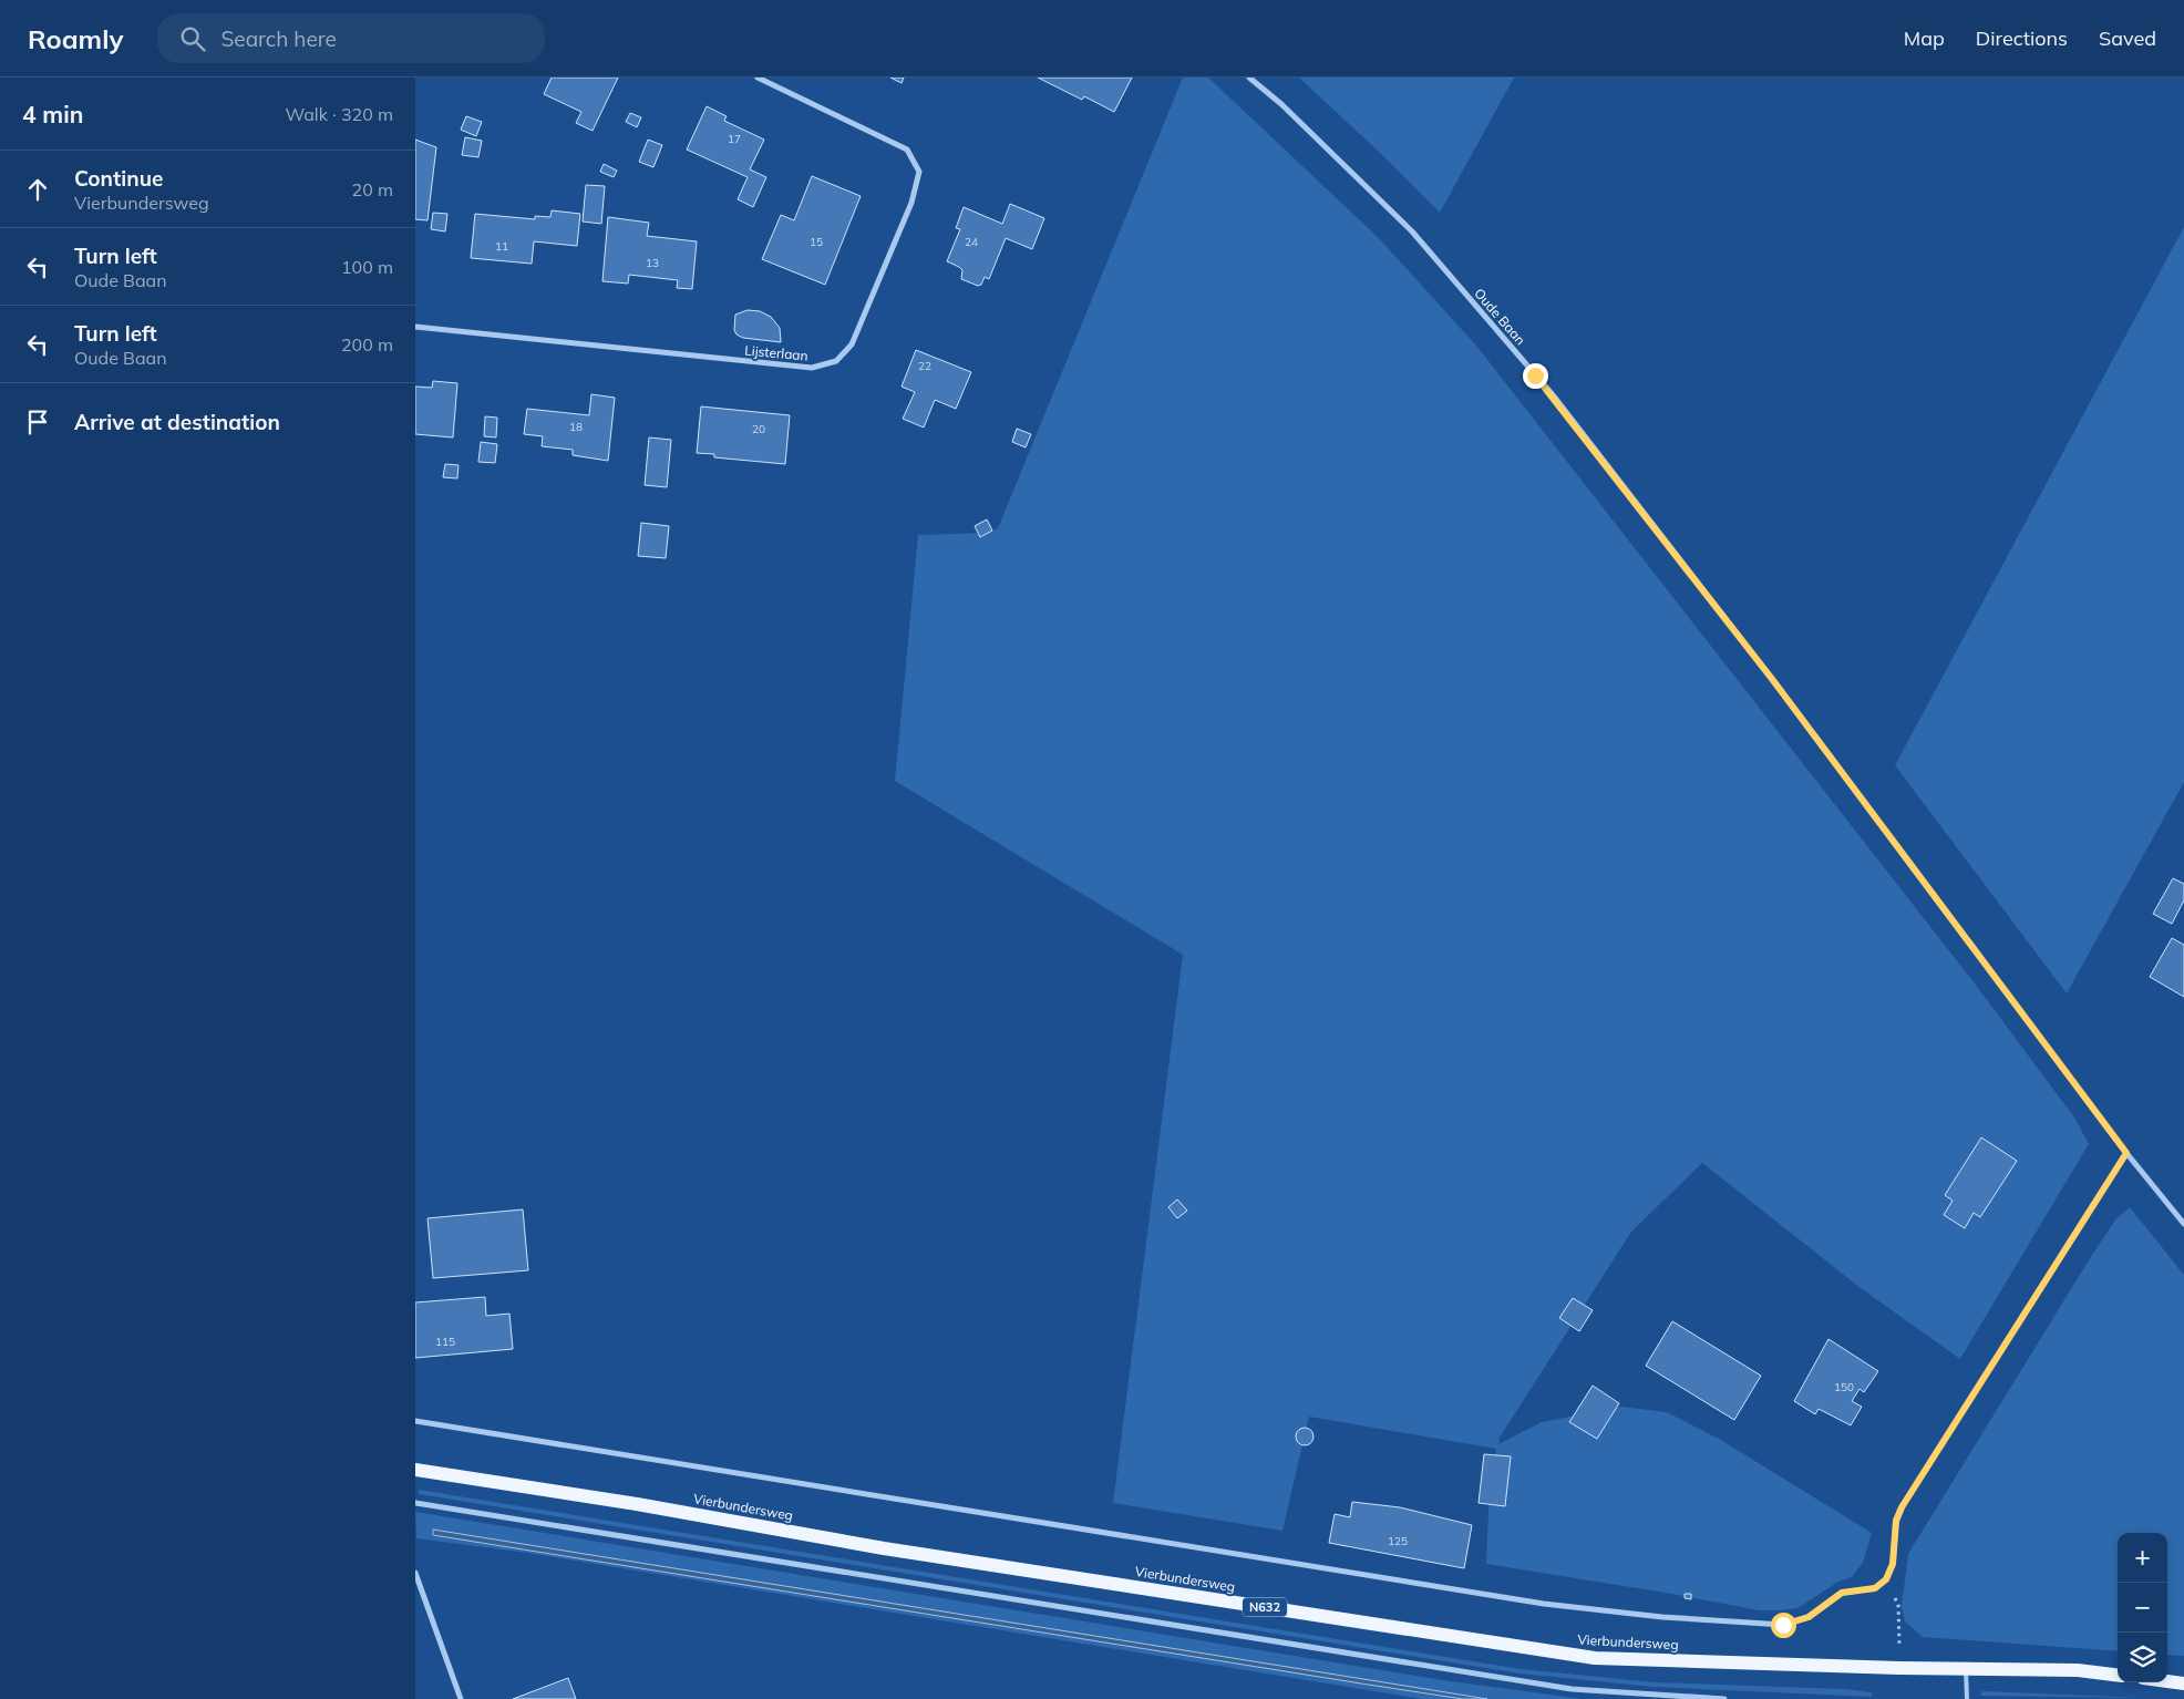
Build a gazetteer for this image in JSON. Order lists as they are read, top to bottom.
{
  "streets": {
    "main road": ["Vierbundersweg", "N632"],
    "street": ["Oude Baan", "Lijsterlaan"]
  },
  "house_numbers": [
    "17",
    "15",
    "24",
    "11",
    "13",
    "22",
    "18",
    "20",
    "115",
    "150",
    "125"
  ],
  "page": {
    "header": "Roamly",
    "search": "Search here",
    "nav": ["Map", "Directions", "Saved"],
    "heading": ["4 min", "Walk · 320 m"],
    "list": [
      ["Continue", "Vierbundersweg", "20 m"],
      ["Turn left", "Oude Baan", "100 m"],
      ["Turn left", "Oude Baan", "200 m"],
      "Arrive at destination"
    ],
    "map_buttons": ["+", "−"]
  }
}
